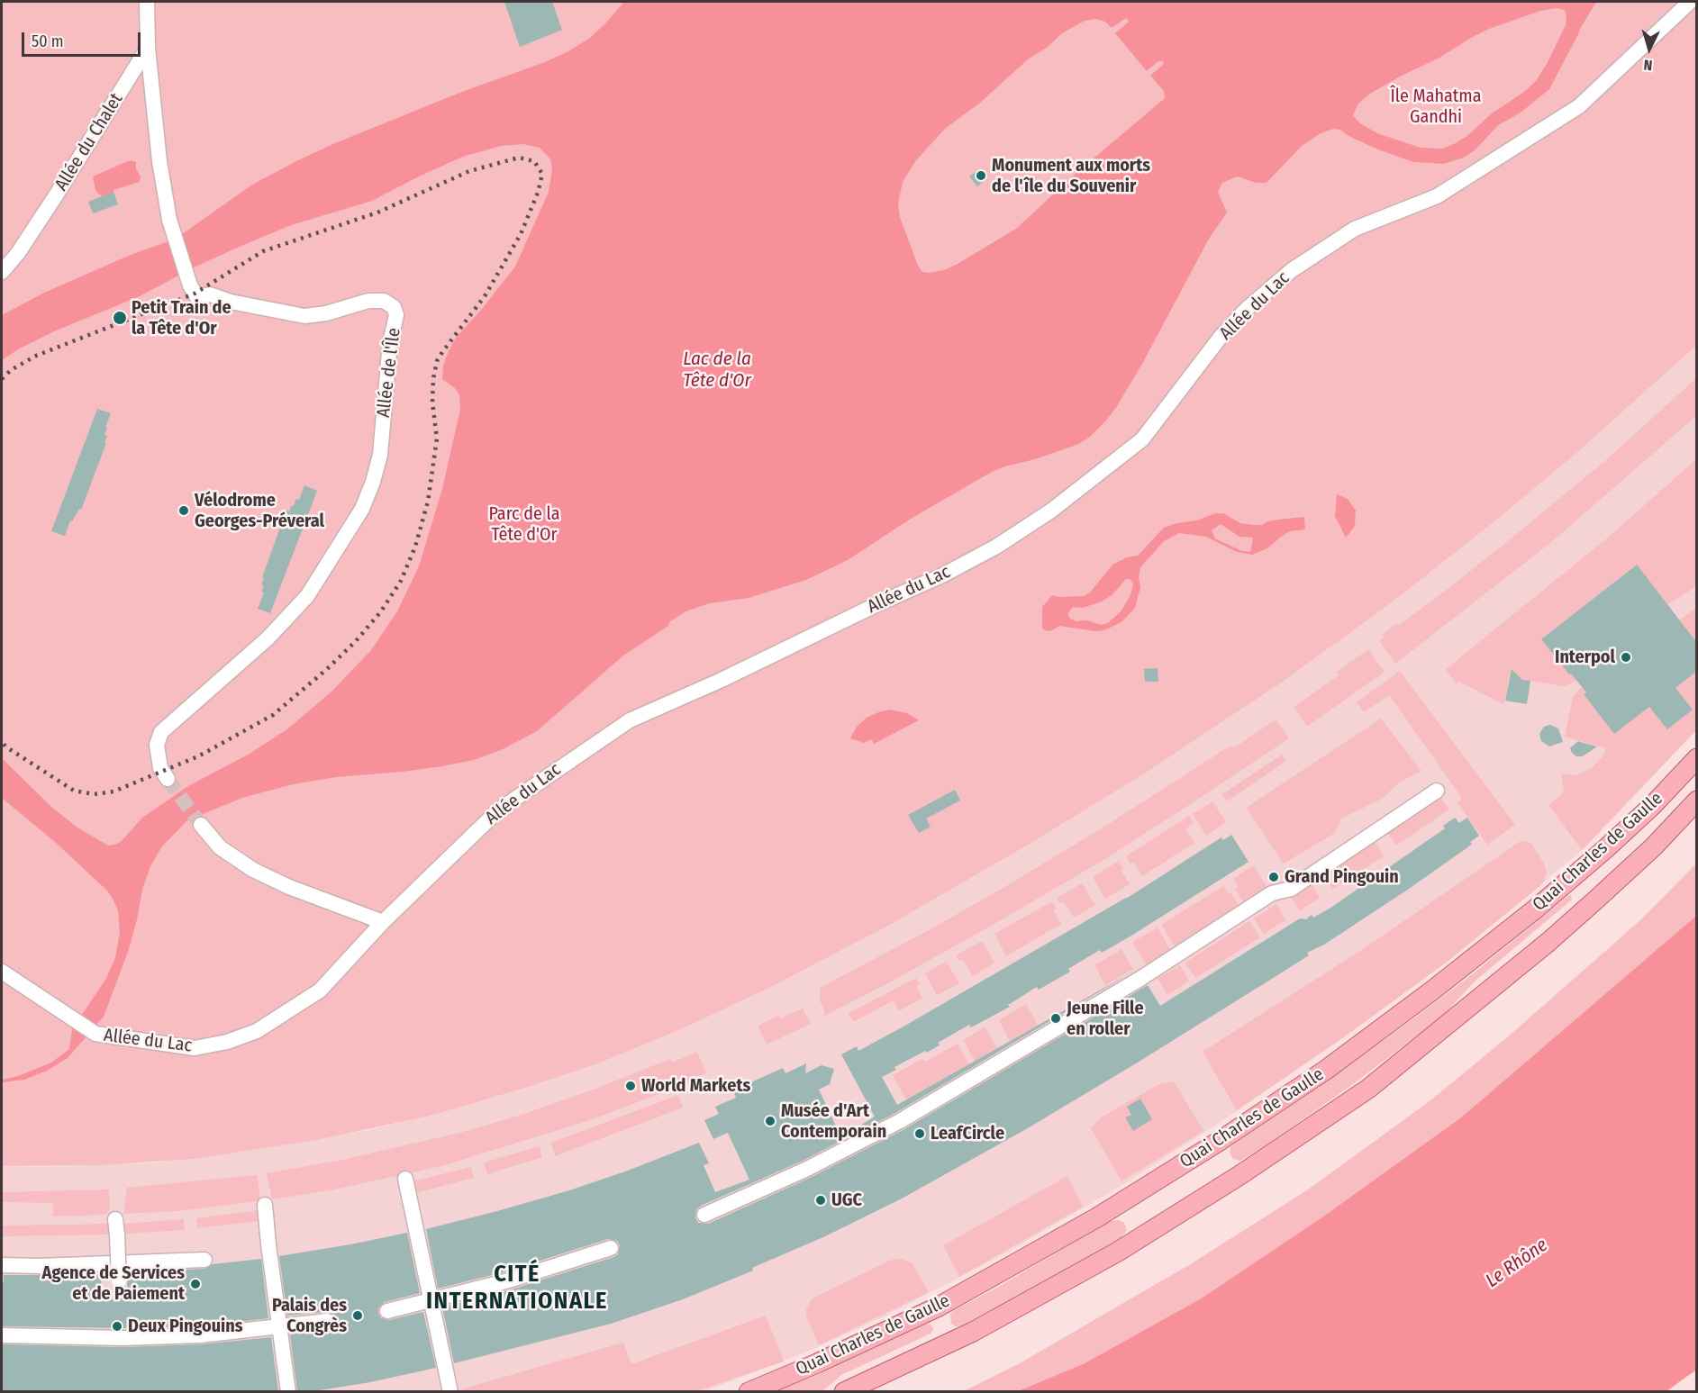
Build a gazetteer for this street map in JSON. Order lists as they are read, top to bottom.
{
  "streets": {
    "main road": ["Quai Charles de Gaulle"],
    "street": ["Allée du Chalet", "Allée du Lac", "Allée de l'Île"]
  },
  "crossings": [
    ["Allée du Chalet", "Allée de l'Île"]
  ],
  "districts": ["CITÉ INTERNATIONALE"],
  "water": ["Lac de la Tête d'Or", "Le Rhône"],
  "parks": ["Île Mahatma Gandhi", "Parc de la Tête d'Or"],
  "places": [
    "Monument aux morts de l'île du Souvenir",
    "Petit Train de la Tête d'Or",
    "Vélodrome Georges-Préveral",
    "Interpol",
    "Grand Pingouin",
    "Jeune Fille en roller",
    "World Markets",
    "Musée d'Art Contemporain",
    "LeafCircle",
    "UGC",
    "Agence de Services et de Paiement",
    "Palais des Congrès",
    "Deux Pingouins"
  ],
  "scale_bar": "50 m",
  "north": "bottom"
}
